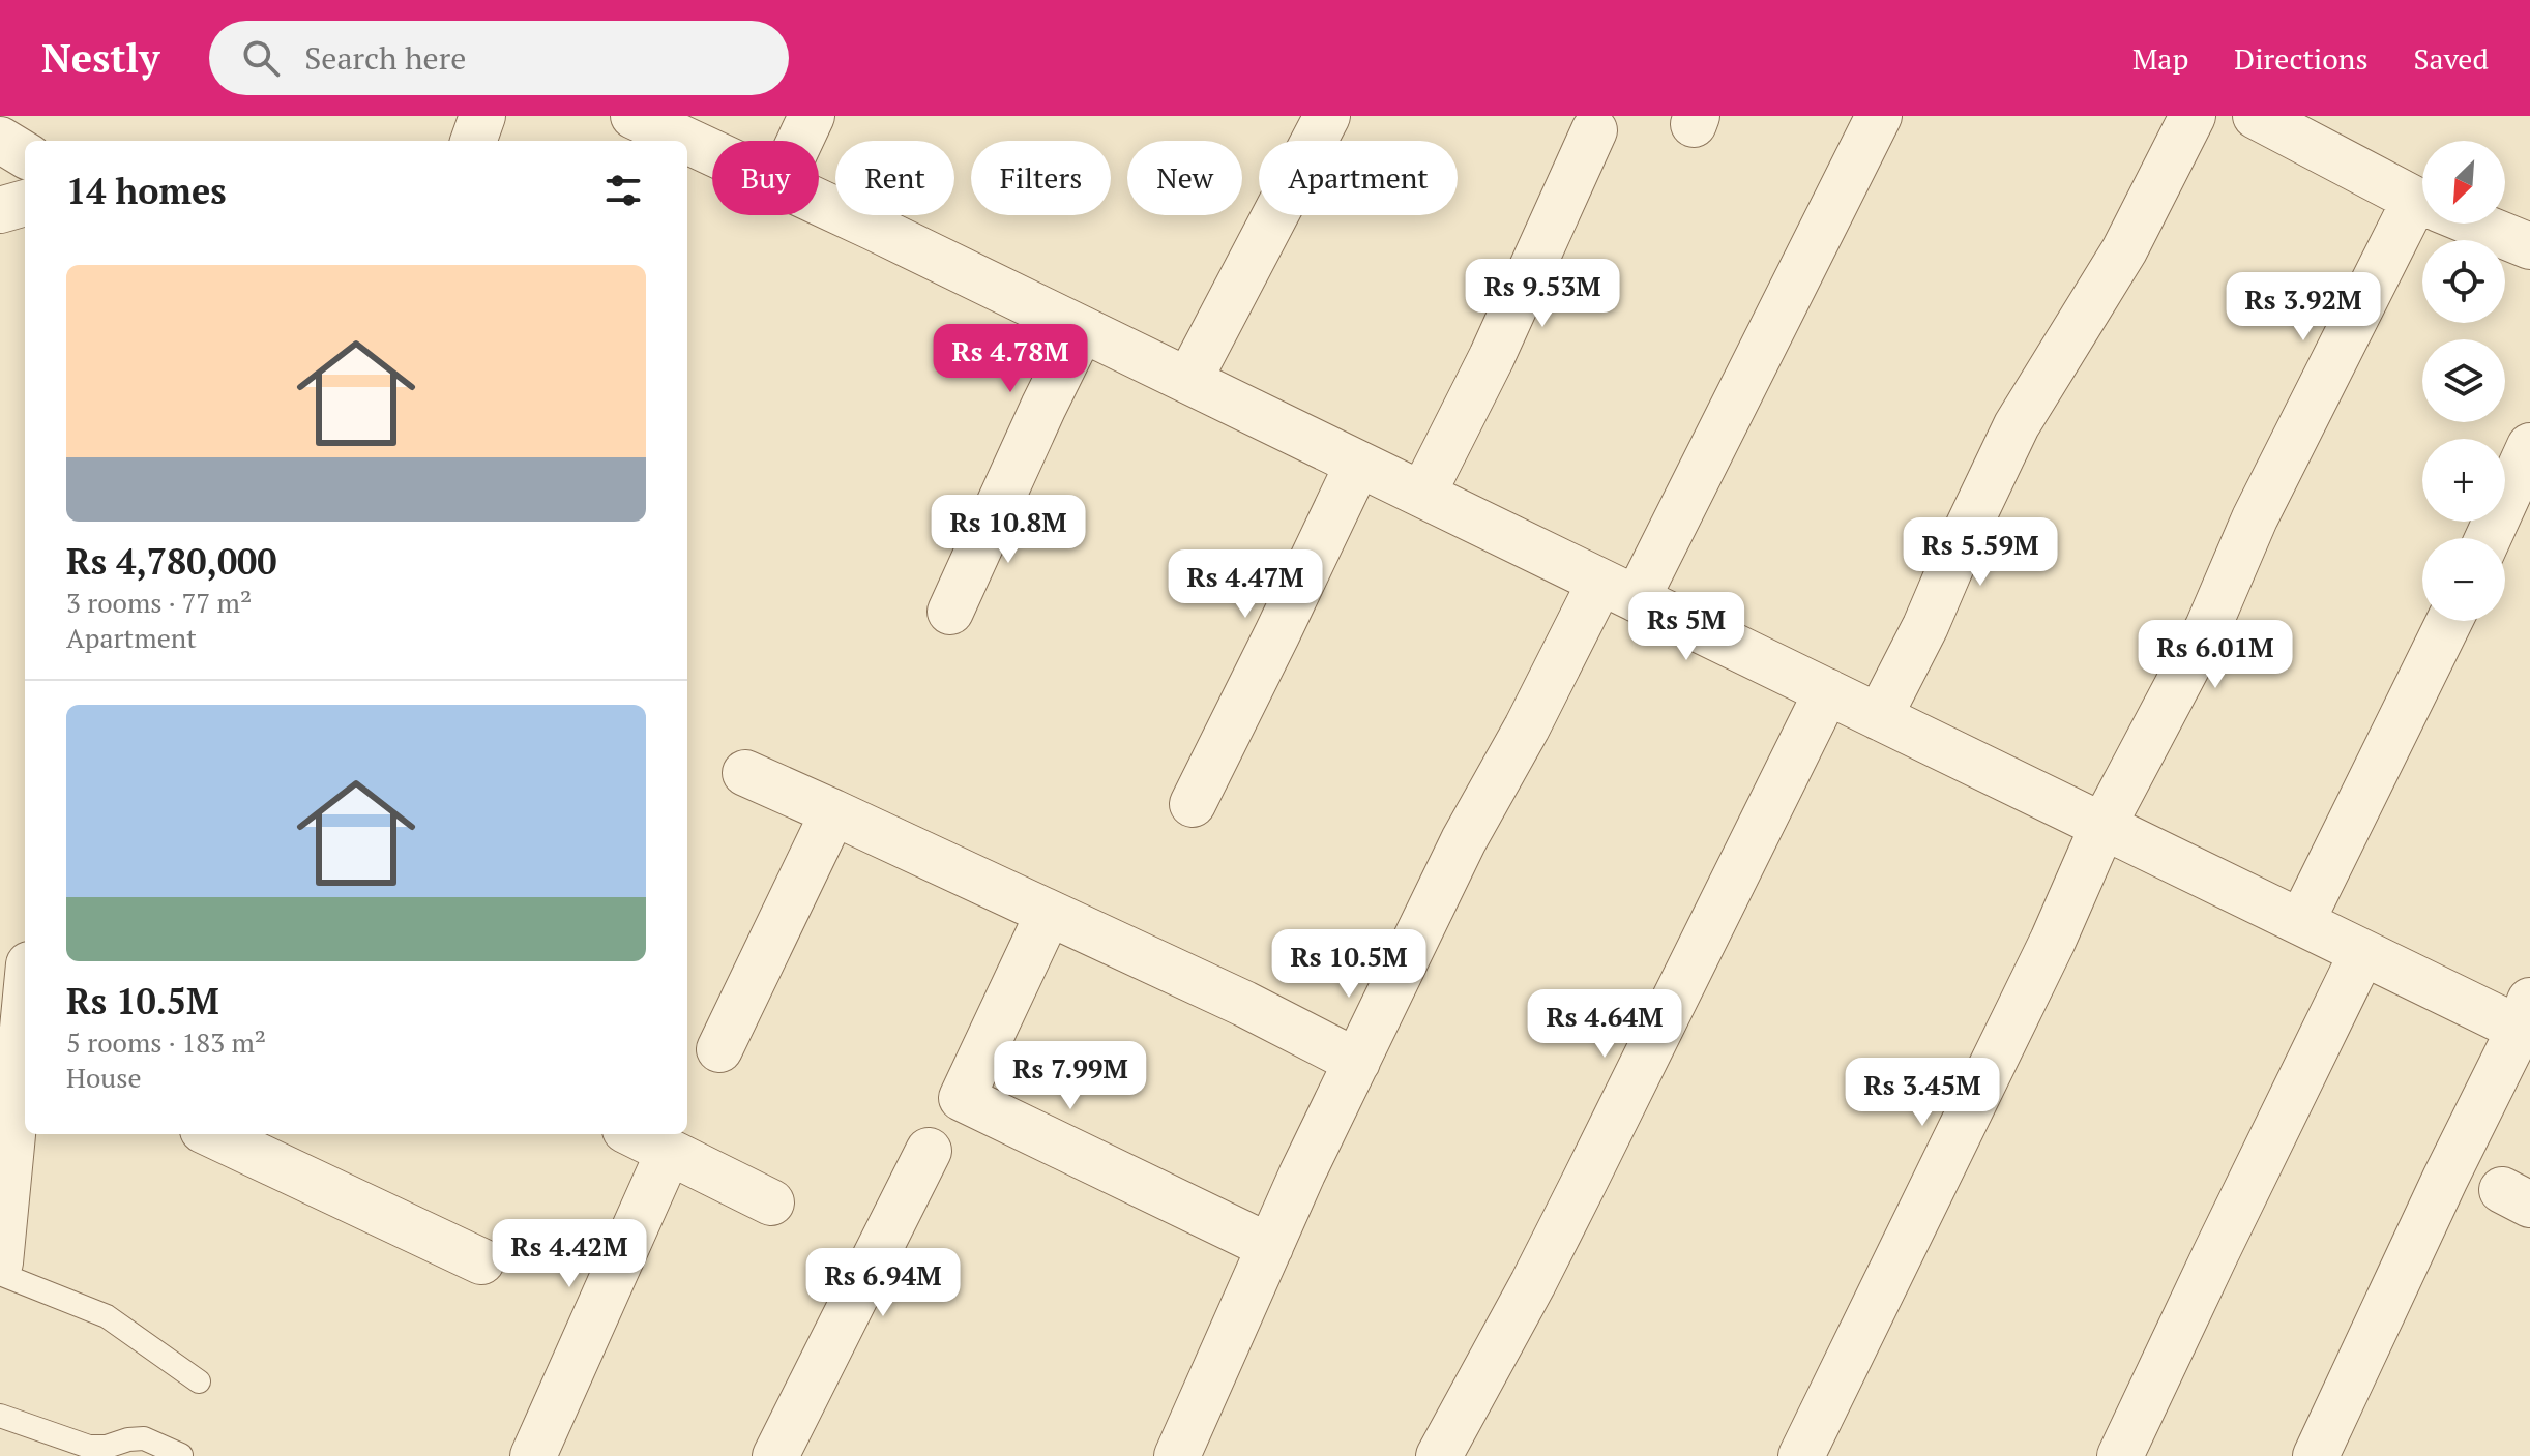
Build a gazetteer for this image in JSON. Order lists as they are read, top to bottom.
{
  "north": "bottom left",
  "page": {
    "header": "Nestly",
    "search": "Search here",
    "nav": ["Map", "Directions", "Saved"],
    "map_buttons": ["+", "−"],
    "chip": [
      "Buy",
      "Rent",
      "Filters",
      "New",
      "Apartment"
    ],
    "heading": "14 homes",
    "list": [
      {
        "name": "Rs 4,780,000",
        "note": "3 rooms · 77 m² · Apartment"
      },
      {
        "name": "Rs 10.5M",
        "note": "5 rooms · 183 m² · House"
      }
    ],
    "price": [
      "Rs 9.53M",
      "Rs 3.92M",
      "Rs 4.78M",
      "Rs 10.8M",
      "Rs 5.59M",
      "Rs 4.47M",
      "Rs 5M",
      "Rs 6.01M",
      "Rs 10.5M",
      "Rs 4.64M",
      "Rs 7.99M",
      "Rs 3.45M",
      "Rs 4.42M",
      "Rs 6.94M"
    ]
  }
}
